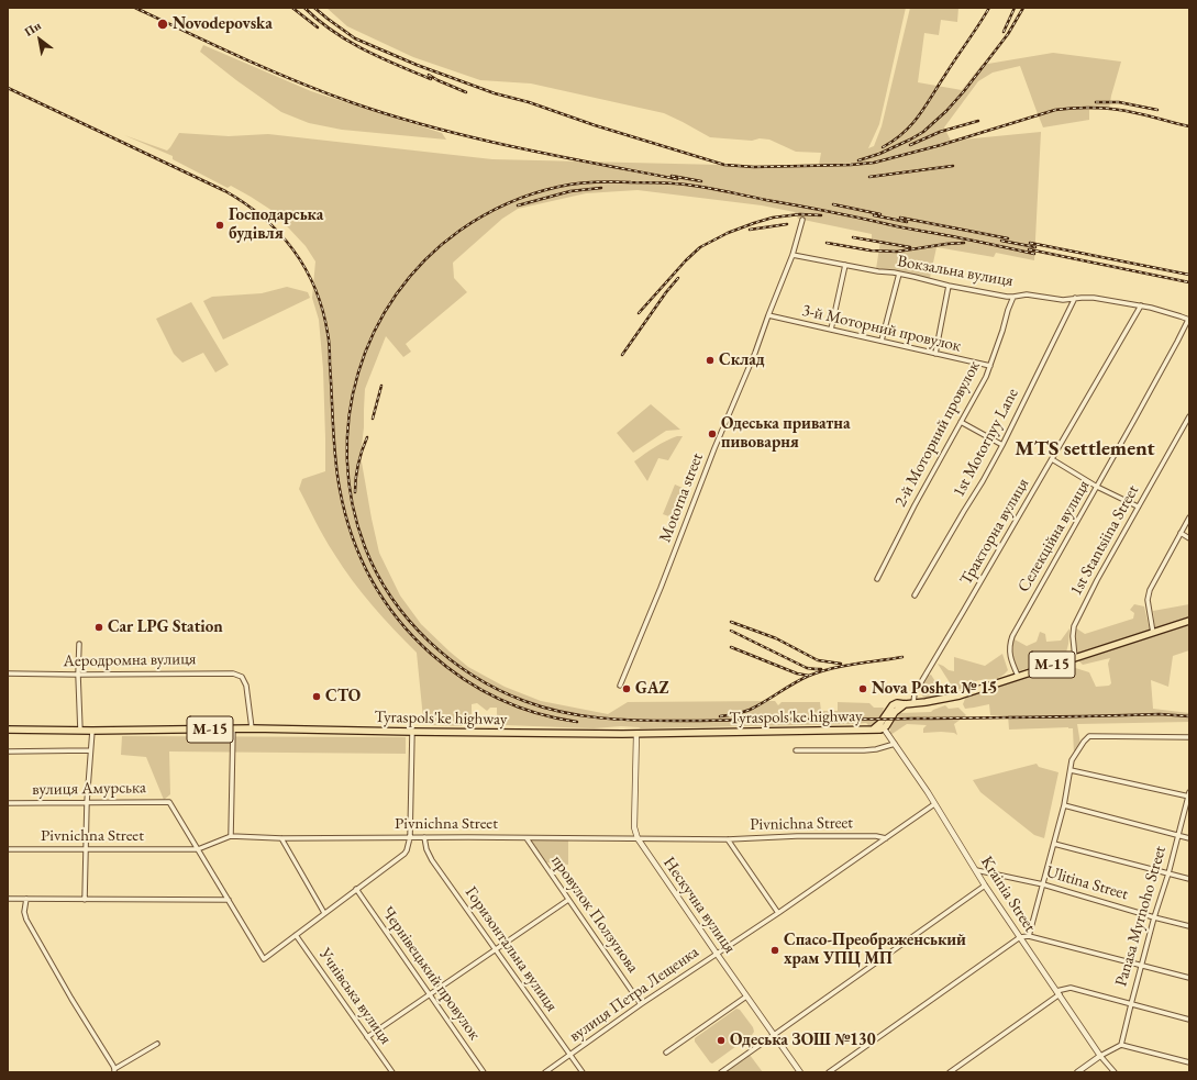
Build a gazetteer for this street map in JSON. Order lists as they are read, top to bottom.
{
  "streets": {
    "main road": ["М-15", "Tyraspols'ke highway"],
    "street": [
      "Вокзальна вулиця",
      "3-й Моторний провулок",
      "2-й Моторний провулок",
      "1st Motornyy Lane",
      "Motorna street",
      "Тракторна вулиця",
      "Селекційна вулиця",
      "1st Stantsiina Street",
      "Аеродромна вулиця",
      "вулиця Амурська",
      "Pivnichna Street",
      "Ulitina Street",
      "Krainia Street",
      "Нескучна вулиця",
      "провулок Ползунова",
      "Panasa Myrnoho Street",
      "Горизонтальна вулиця",
      "Чернівецький провулок",
      "вулиця Петра Лещенка",
      "Учнівська вулиця"
    ]
  },
  "crossings": [
    ["Вокзальна вулиця", "2-й Моторний провулок"],
    ["Вокзальна вулиця", "1st Motornyy Lane"],
    ["Вокзальна вулиця", "Motorna street"],
    ["Вокзальна вулиця", "Тракторна вулиця"],
    ["Вокзальна вулиця", "Селекційна вулиця"],
    ["3-й Моторний провулок", "2-й Моторний провулок"],
    ["3-й Моторний провулок", "Motorna street"],
    ["Тракторна вулиця", "М-15"],
    ["Селекційна вулиця", "М-15"],
    ["1st Stantsiina Street", "М-15"],
    ["Аеродромна вулиця", "Tyraspols'ke highway"],
    ["М-15", "Tyraspols'ke highway"],
    ["М-15", "Krainia Street"],
    ["Tyraspols'ke highway", "Krainia Street"],
    ["Tyraspols'ke highway", "Нескучна вулиця"],
    ["вулиця Амурська", "Pivnichna Street"],
    ["Pivnichna Street", "Нескучна вулиця"],
    ["Pivnichna Street", "провулок Ползунова"],
    ["Pivnichna Street", "Горизонтальна вулиця"],
    ["Pivnichna Street", "вулиця Петра Лещенка"],
    ["Ulitina Street", "Krainia Street"],
    ["Ulitina Street", "Panasa Myrnoho Street"],
    ["Krainia Street", "вулиця Петра Лещенка"],
    ["Нескучна вулиця", "вулиця Петра Лещенка"],
    ["провулок Ползунова", "вулиця Петра Лещенка"],
    ["Горизонтальна вулиця", "вулиця Петра Лещенка"]
  ],
  "districts": ["MTS settlement"],
  "places": [
    "Novodepovska",
    "Господарська будівля",
    "Склад",
    "Одеська приватна пивоварня",
    "Car LPG Station",
    "GAZ",
    "Nova Poshta № 15",
    "СТО",
    "Спасо-Преображенський храм УПЦ МП",
    "Одеська ЗОШ №130"
  ],
  "north": "top left"
}
